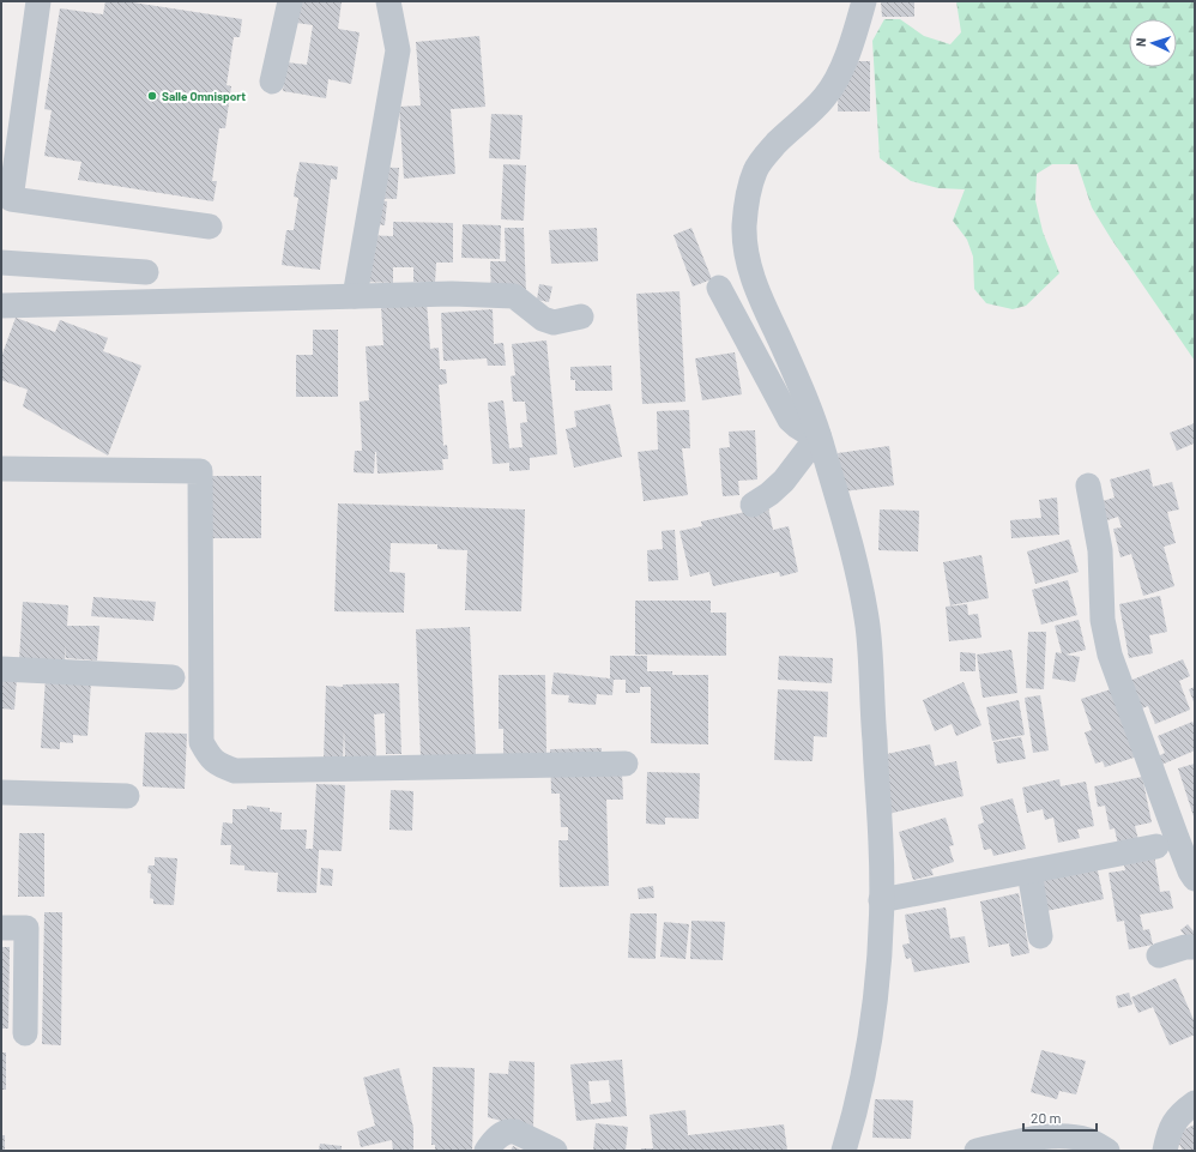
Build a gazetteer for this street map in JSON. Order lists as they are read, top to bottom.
{
  "places": ["Salle Omnisport"],
  "scale_bar": "20 m",
  "north": "left"
}
